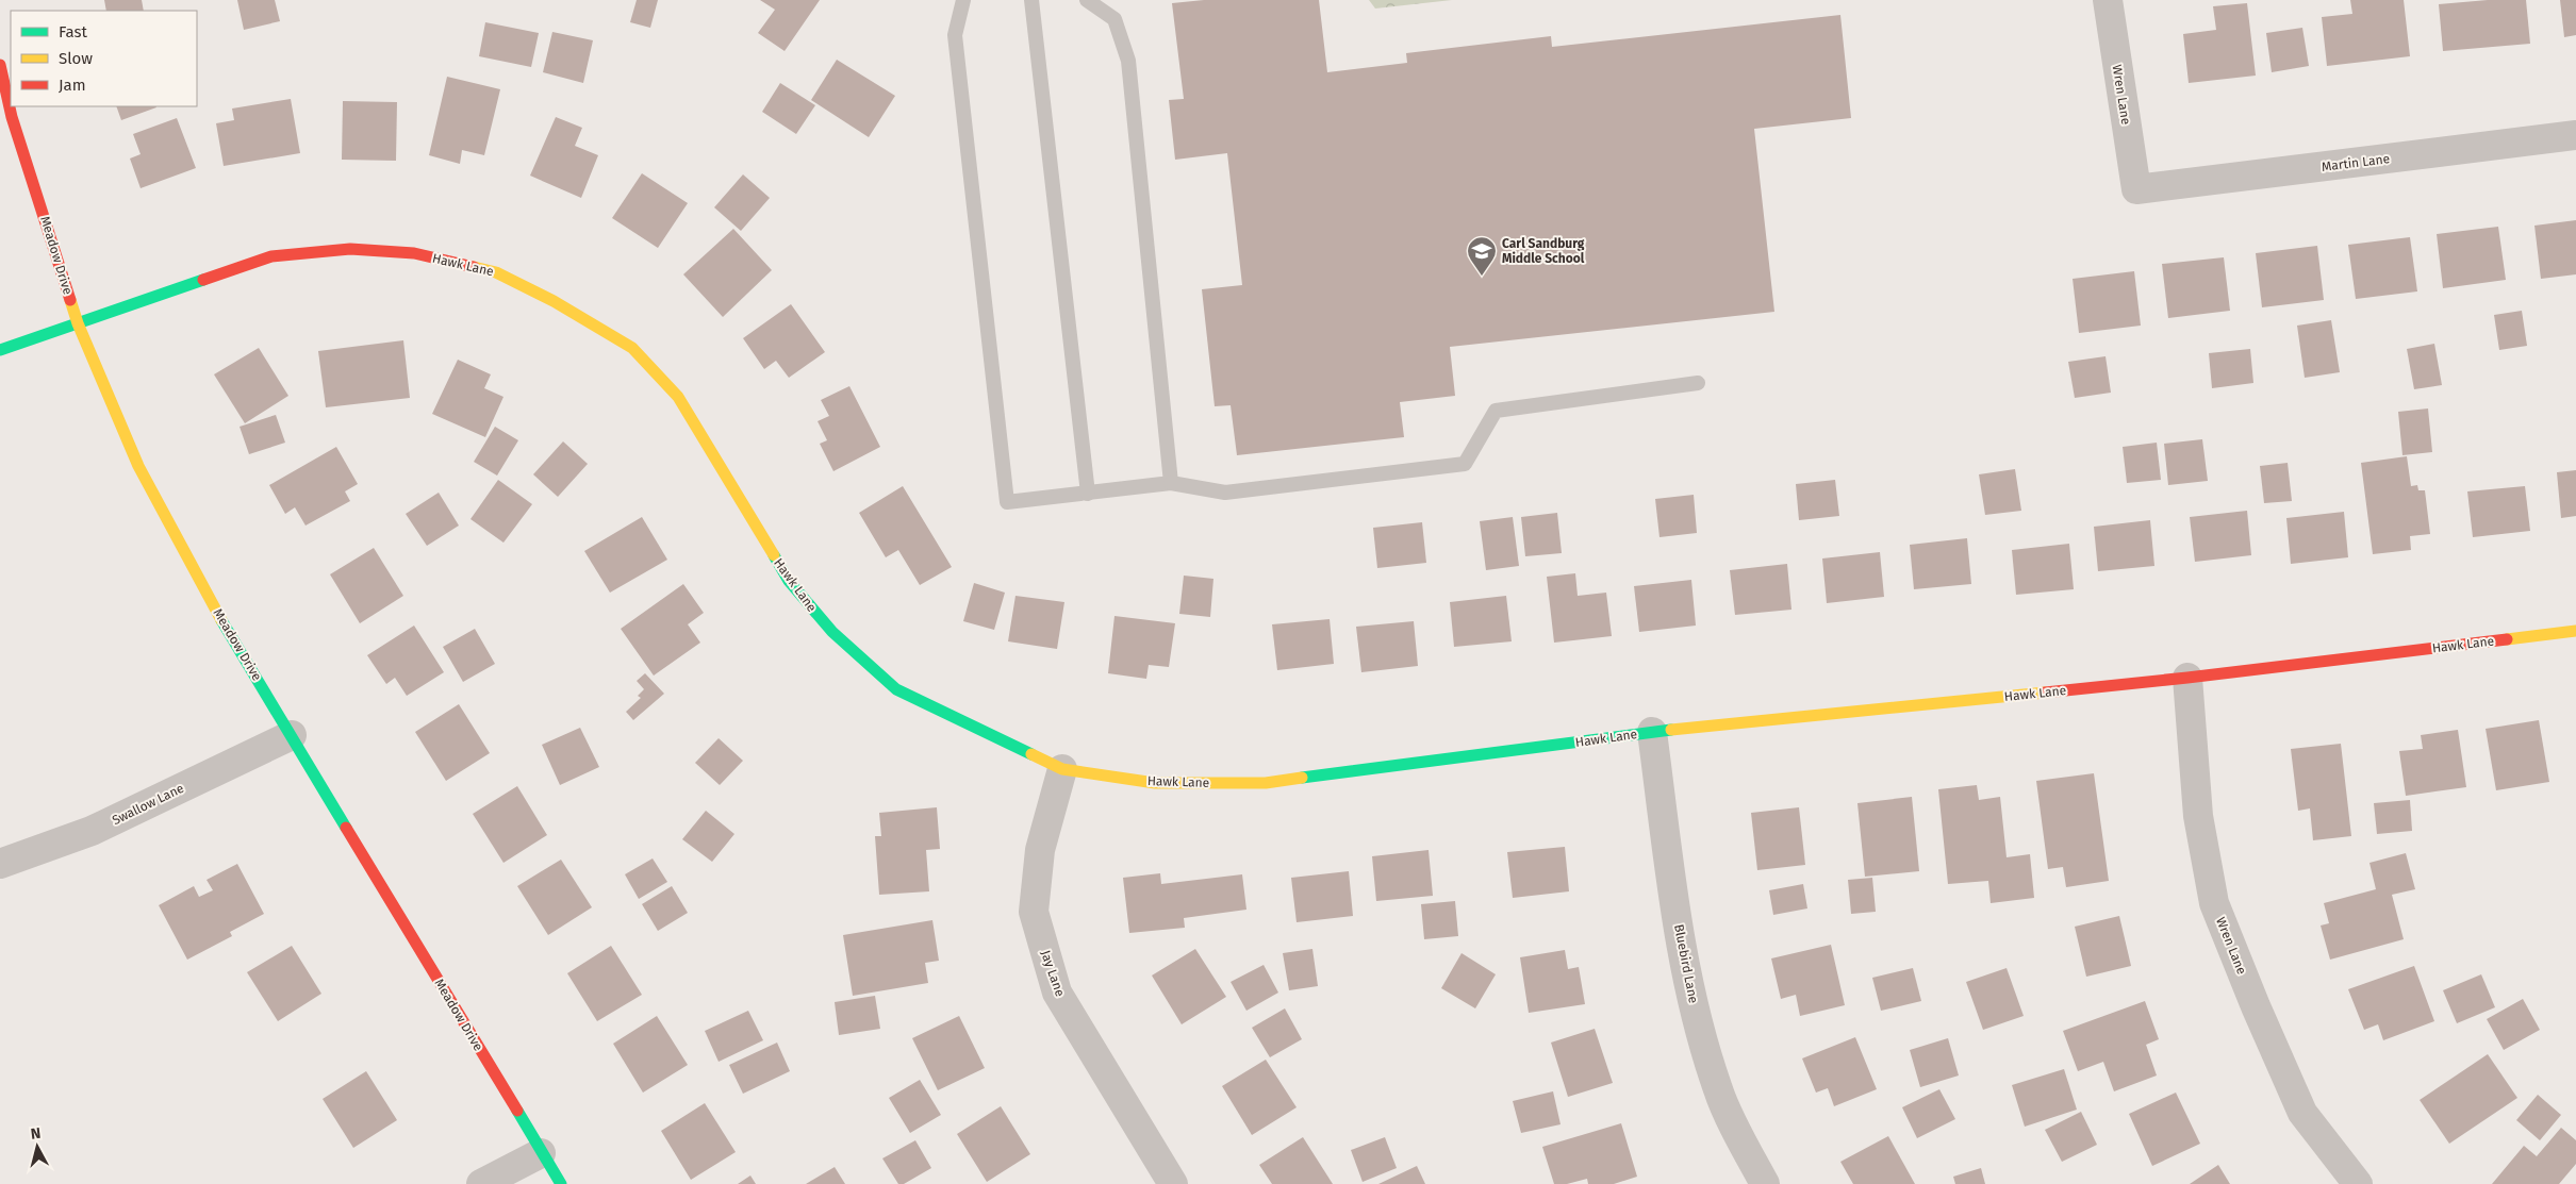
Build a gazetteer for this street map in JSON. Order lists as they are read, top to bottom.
{
  "streets": {
    "street": [
      "Wren Lane",
      "Martin Lane",
      "Meadow Drive",
      "Hawk Lane",
      "Swallow Lane",
      "Bluebird Lane",
      "Jay Lane"
    ]
  },
  "crossings": [
    ["Wren Lane", "Martin Lane"],
    ["Wren Lane", "Hawk Lane"],
    ["Meadow Drive", "Hawk Lane"],
    ["Meadow Drive", "Swallow Lane"],
    ["Hawk Lane", "Bluebird Lane"],
    ["Hawk Lane", "Jay Lane"]
  ],
  "places": {
    "school or university": ["Carl Sandburg Middle School"]
  },
  "legend": ["Fast", "Slow", "Jam"],
  "north": "top"
}
